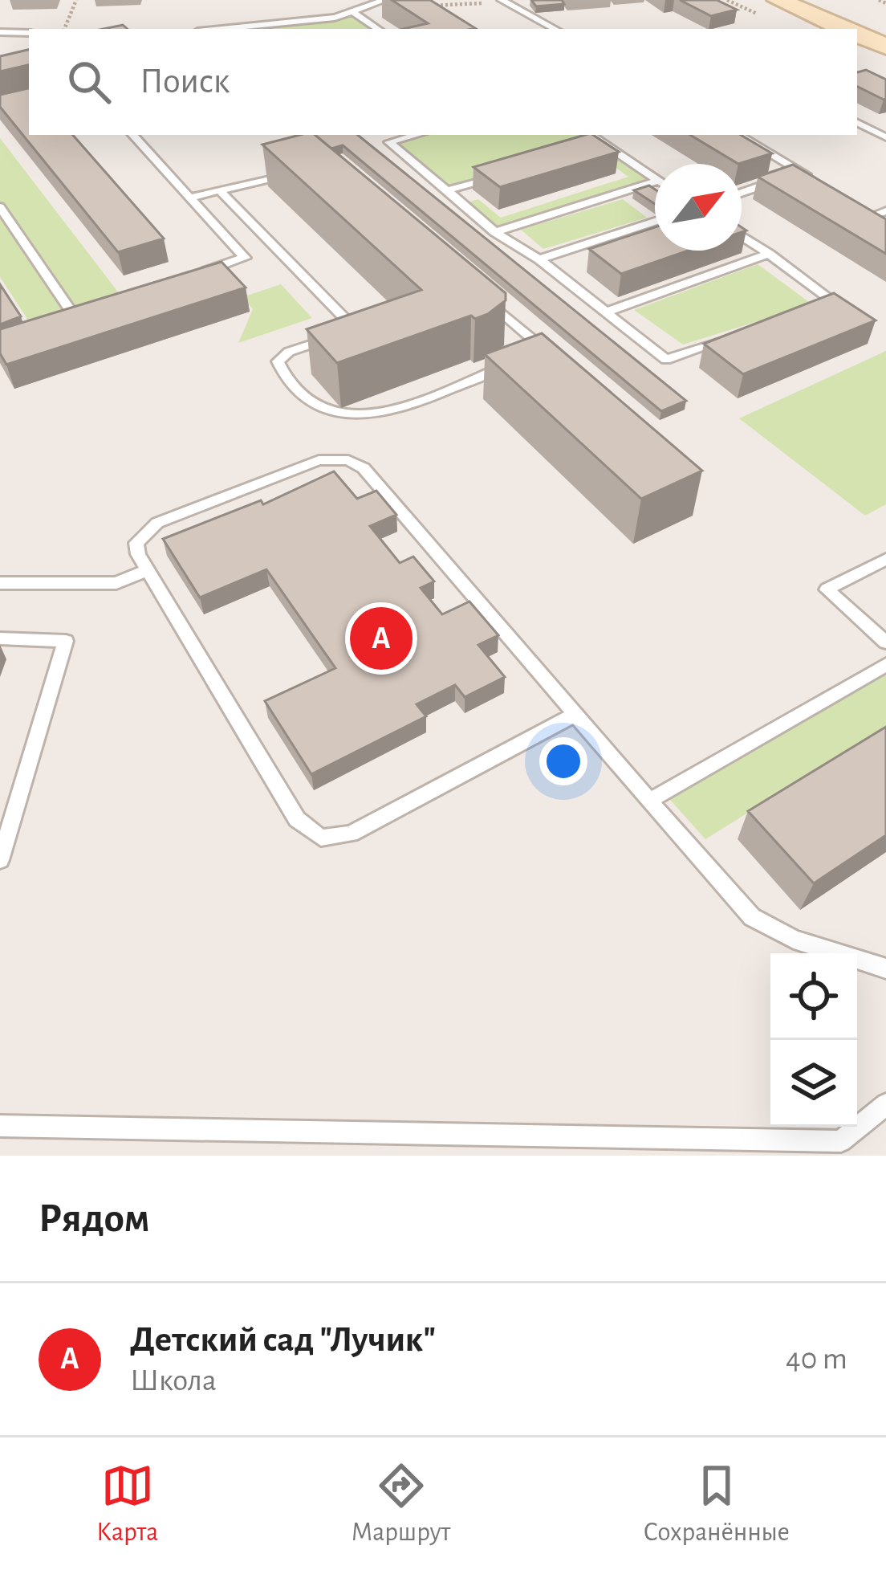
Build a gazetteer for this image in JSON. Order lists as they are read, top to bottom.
{
  "north": "top right",
  "page": {
    "search": "Поиск",
    "pins": "A",
    "heading": "Рядом",
    "list": [
      {
        "mark": "A",
        "name": "Детский сад \"Лучик\"",
        "note": "Школа",
        "value": "40 m"
      }
    ],
    "nav": ["Карта", "Маршрут", "Сохранённые"]
  }
}
